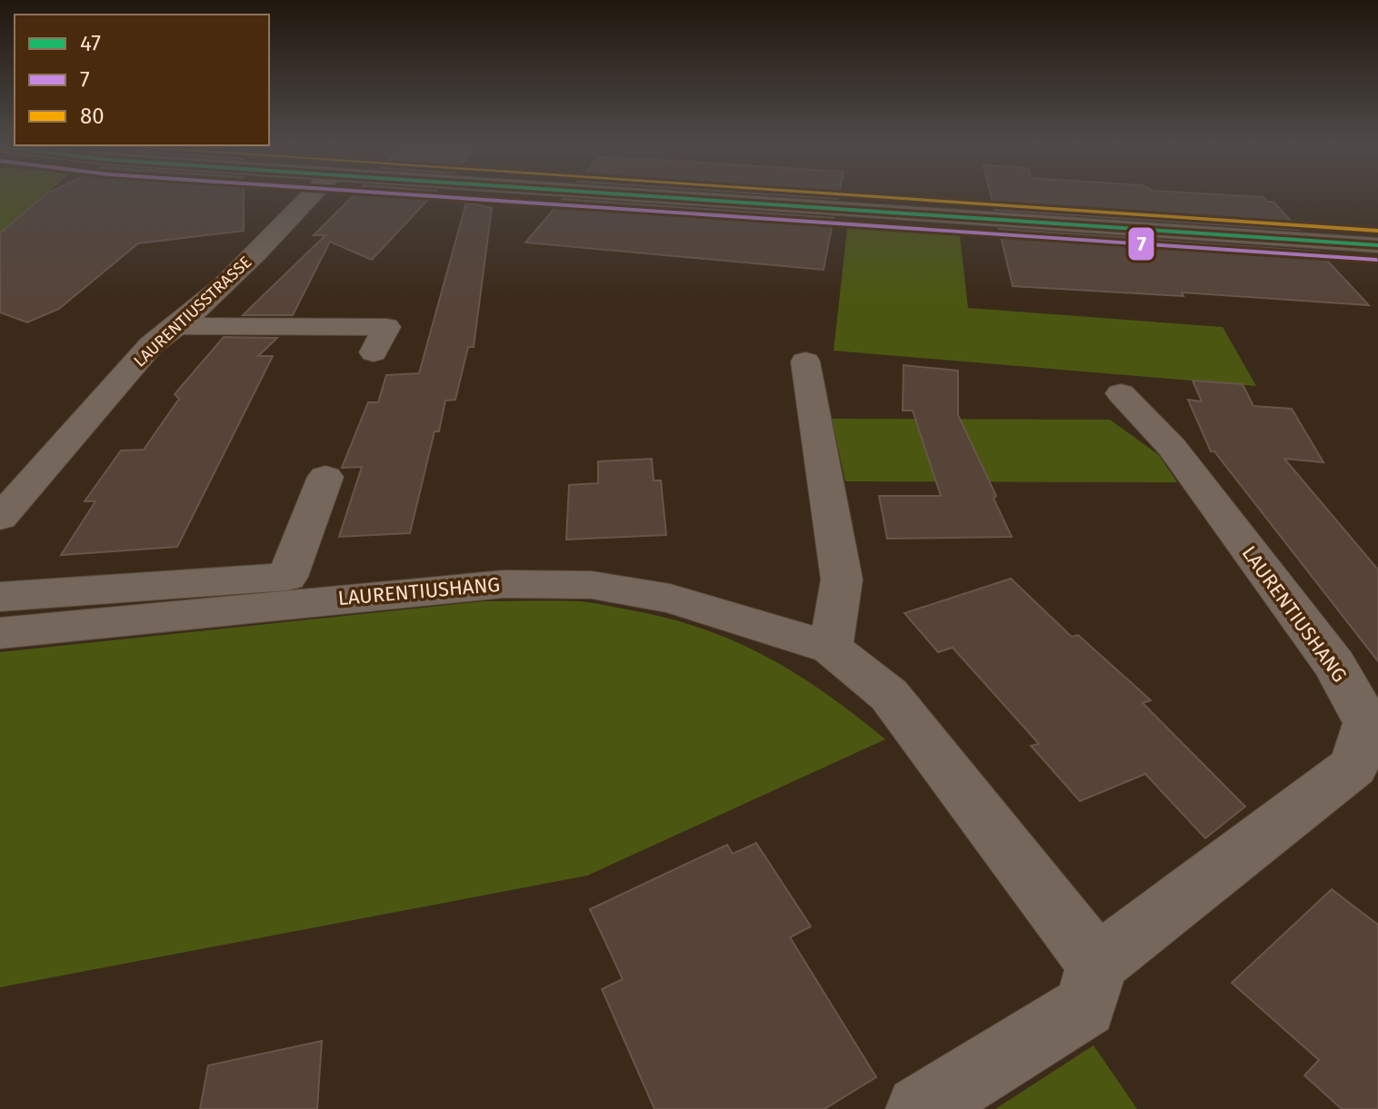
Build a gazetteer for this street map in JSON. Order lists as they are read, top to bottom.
{
  "streets": {
    "street": ["LAURENTIUSSTRASSE", "LAURENTIUSHANG"]
  },
  "lines": ["transit line 47", "transit line 7", "transit line 80"],
  "legend": ["47", "7", "80"]
}
